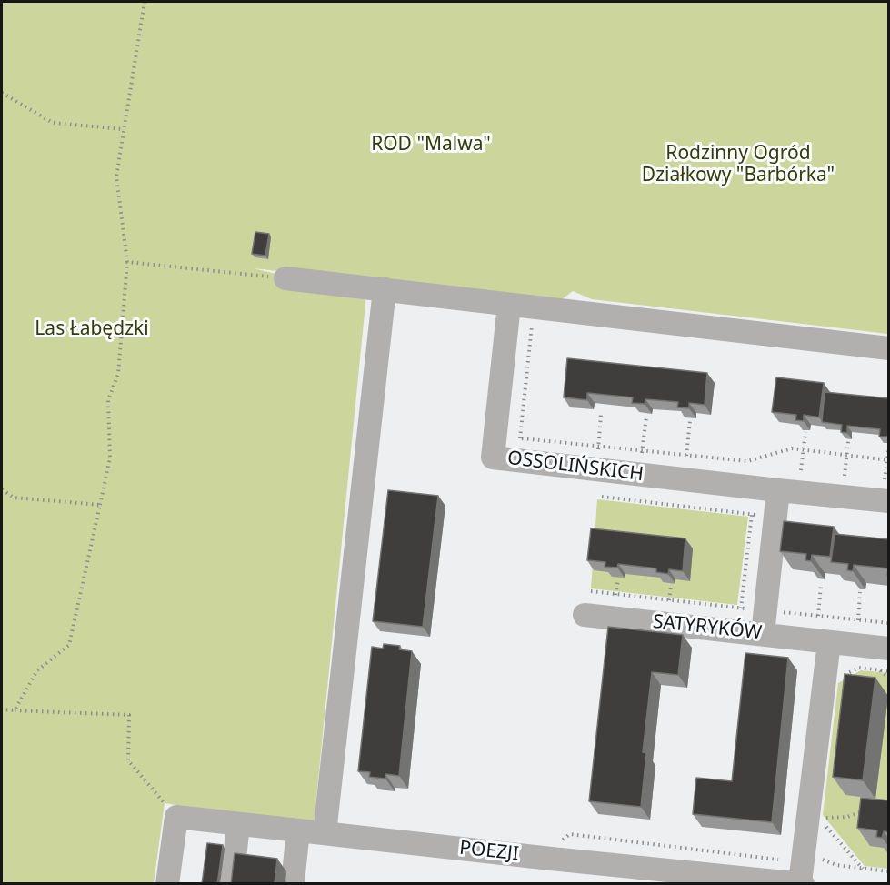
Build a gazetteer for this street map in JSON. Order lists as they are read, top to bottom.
{
  "streets": {
    "street": ["OSSOLIŃSKICH", "SATYRYKÓW", "POEZJI"]
  },
  "parks": ["ROD \"Malwa\"", "Rodzinny Ogród Działkowy \"Barbórka\"", "Las Łabędzki"]
}
